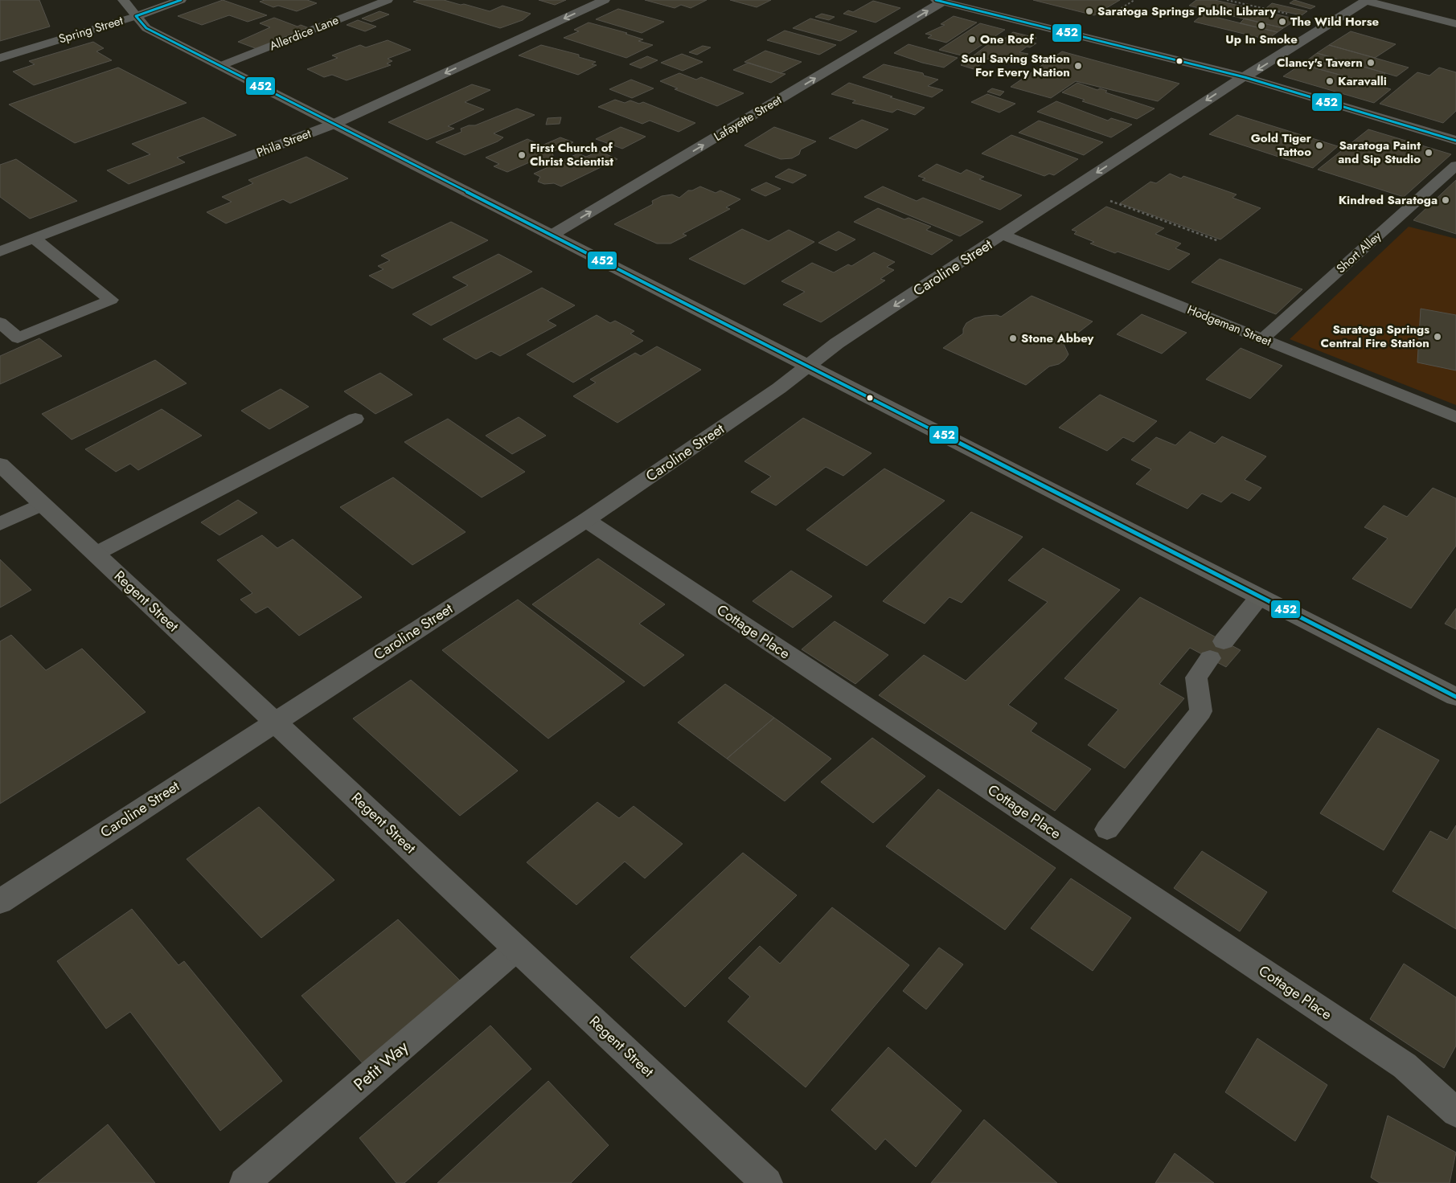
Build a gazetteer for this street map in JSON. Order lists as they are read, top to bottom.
{
  "streets": {
    "street": [
      "Spring Street",
      "Lafayette Street",
      "Phila Street",
      "Caroline Street",
      "Hodgeman Street",
      "Regent Street"
    ],
    "lane": [
      "Allerdice Lane",
      "Short Alley",
      "Cottage Place",
      "Petit Way"
    ]
  },
  "crossings": [
    ["Short Alley", "Hodgeman Street"],
    ["Caroline Street", "Hodgeman Street"],
    ["Caroline Street", "Regent Street"],
    ["Caroline Street", "Cottage Place"],
    ["Regent Street", "Petit Way"]
  ],
  "one_way": ["Lafayette Street", "Phila Street", "Caroline Street"],
  "places": [
    "Saratoga Springs Public Library",
    "The Wild Horse",
    "Up In Smoke",
    "One Roof",
    "Clancy's Tavern",
    "Soul Saving Station For Every Nation",
    "Karavalli",
    "Gold Tiger Tattoo",
    "Saratoga Paint and Sip Studio",
    "First Church of Christ Scientist",
    "Kindred Saratoga",
    "Saratoga Springs Central Fire Station",
    "Stone Abbey"
  ],
  "lines": ["transit line 452"]
}
